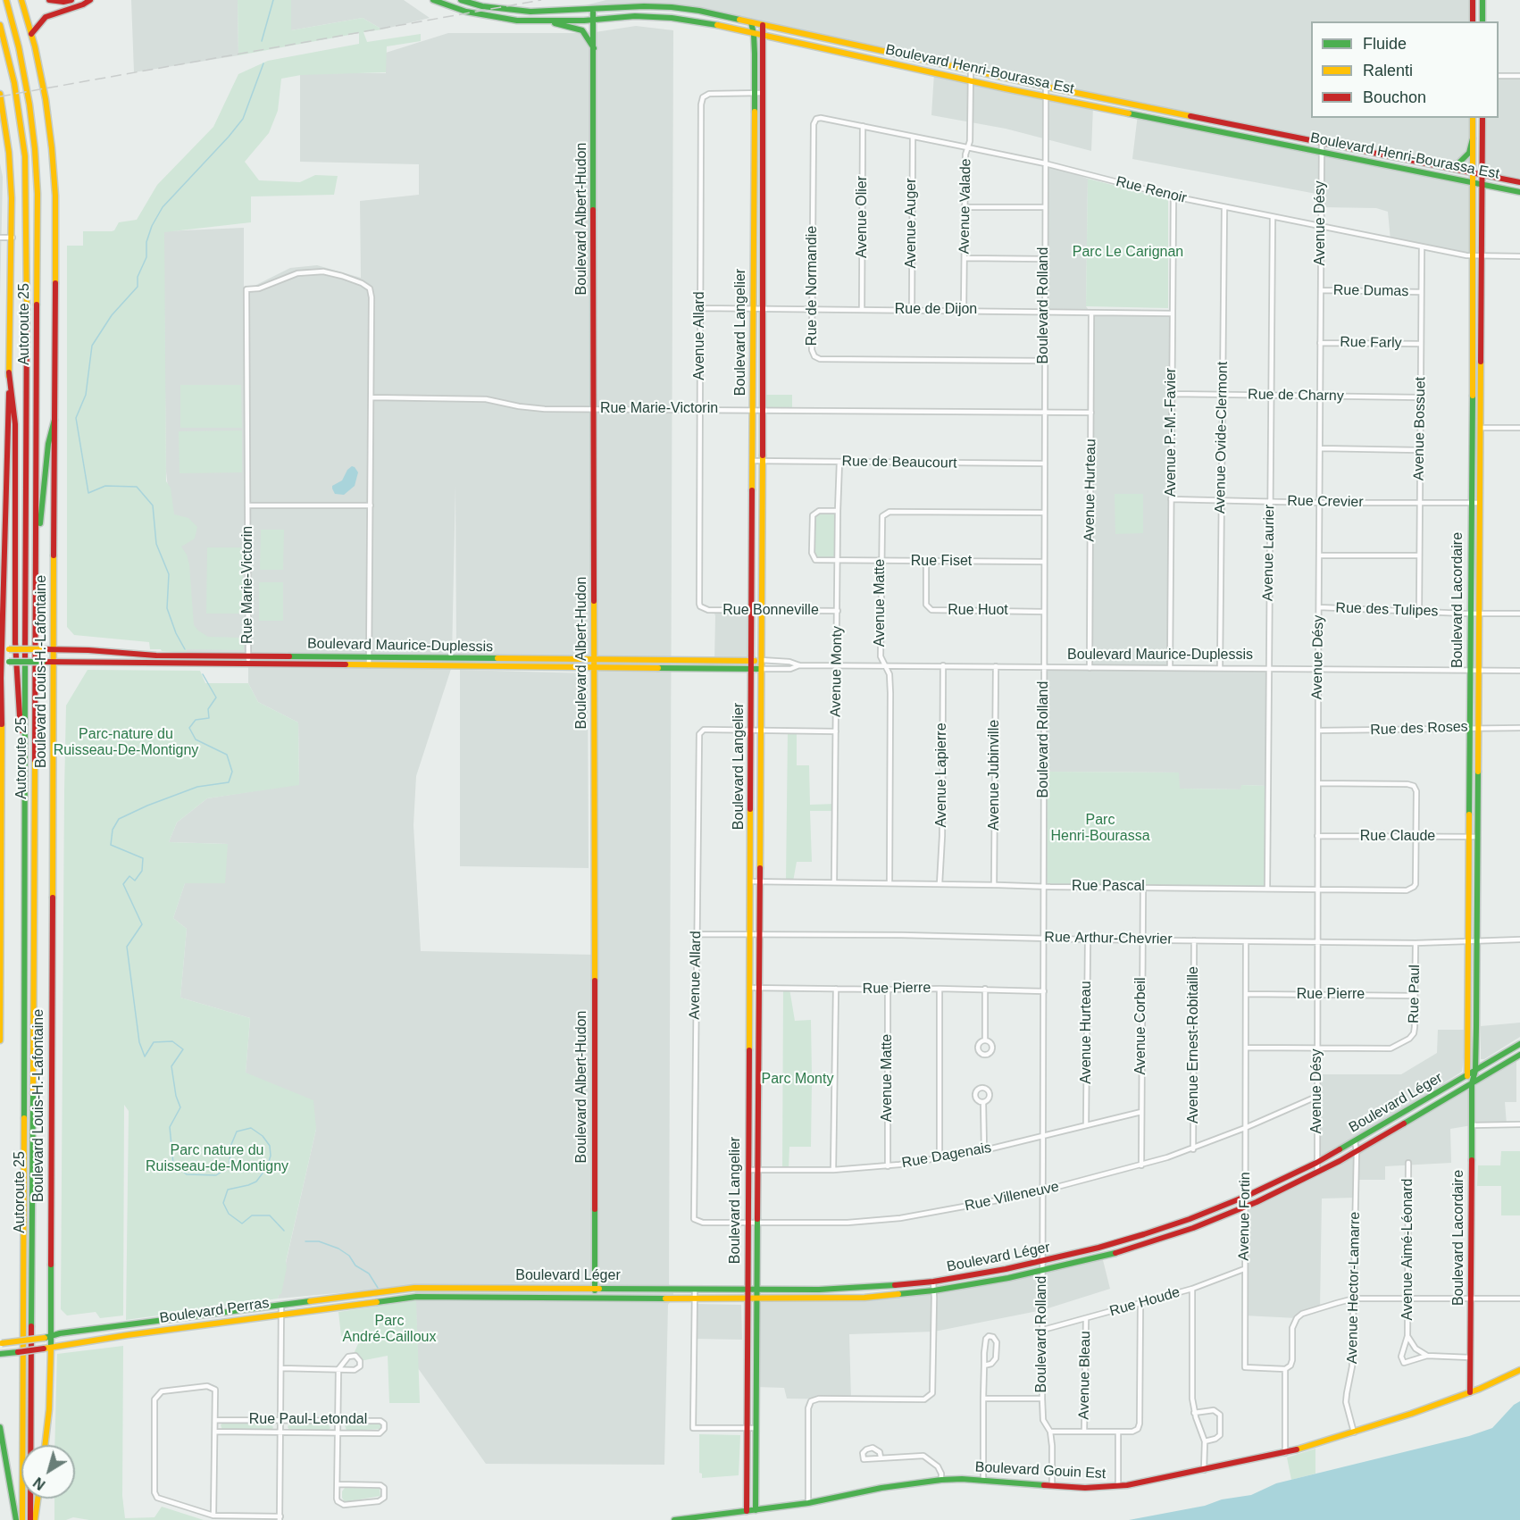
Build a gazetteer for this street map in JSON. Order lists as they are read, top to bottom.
{
  "streets": {
    "main road": [
      "Boulevard Henri-Bourassa Est",
      "Boulevard Albert-Hudon",
      "Autoroute 25",
      "Boulevard Langelier",
      "Boulevard Lacordaire",
      "Boulevard Maurice-Duplessis",
      "Boulevard Louis-H.-Lafontaine",
      "Boulevard Léger",
      "Boulevard Perras",
      "Boulevard Gouin Est"
    ],
    "street": [
      "Rue Renoir",
      "Avenue Valade",
      "Avenue Olier",
      "Avenue Auger",
      "Avenue Désy",
      "Rue de Normandie",
      "Rue Dumas",
      "Boulevard Rolland",
      "Rue de Dijon",
      "Avenue Allard",
      "Rue Farly",
      "Rue de Charny",
      "Rue Marie-Victorin",
      "Avenue Bossuet",
      "Avenue P.-M.-Favier",
      "Avenue Ovide-Clermont",
      "Rue de Beaucourt",
      "Avenue Hurteau",
      "Rue Crevier",
      "Avenue Laurier",
      "Rue Fiset",
      "Avenue Matte",
      "Rue des Tulipes",
      "Rue Bonneville",
      "Rue Huot",
      "Avenue Monty",
      "Rue des Roses",
      "Avenue Lapierre",
      "Avenue Jubinville",
      "Rue Claude",
      "Rue Pascal",
      "Rue Arthur-Chevrier",
      "Rue Pierre",
      "Rue Paul",
      "Avenue Corbeil",
      "Avenue Ernest-Robitaille",
      "Rue Dagenais",
      "Rue Villeneuve",
      "Avenue Fortin",
      "Avenue Aimé-Léonard",
      "Avenue Hector-Lamarre",
      "Rue Houde",
      "Avenue Bleau",
      "Rue Paul-Letondal"
    ]
  },
  "crossings": [
    ["Boulevard Henri-Bourassa Est", "Avenue Valade"],
    ["Boulevard Henri-Bourassa Est", "Boulevard Albert-Hudon"],
    ["Boulevard Henri-Bourassa Est", "Avenue Désy"],
    ["Boulevard Henri-Bourassa Est", "Boulevard Rolland"],
    ["Boulevard Henri-Bourassa Est", "Boulevard Langelier"],
    ["Boulevard Henri-Bourassa Est", "Boulevard Lacordaire"],
    ["Rue Renoir", "Avenue Valade"],
    ["Rue Renoir", "Avenue Olier"],
    ["Rue Renoir", "Avenue Auger"],
    ["Rue Renoir", "Avenue Désy"],
    ["Rue Renoir", "Rue de Normandie"],
    ["Rue Renoir", "Boulevard Rolland"],
    ["Rue Renoir", "Avenue Bossuet"],
    ["Rue Renoir", "Avenue P.-M.-Favier"],
    ["Rue Renoir", "Avenue Ovide-Clermont"],
    ["Rue Renoir", "Avenue Laurier"],
    ["Rue Renoir", "Boulevard Lacordaire"],
    ["Avenue Valade", "Rue de Dijon"],
    ["Avenue Olier", "Rue de Dijon"],
    ["Boulevard Albert-Hudon", "Rue Marie-Victorin"],
    ["Boulevard Albert-Hudon", "Boulevard Maurice-Duplessis"],
    ["Boulevard Albert-Hudon", "Boulevard Léger"],
    ["Avenue Auger", "Rue de Dijon"],
    ["Avenue Désy", "Rue Dumas"],
    ["Avenue Désy", "Rue Farly"],
    ["Avenue Désy", "Rue de Charny"],
    ["Avenue Désy", "Rue Crevier"],
    ["Avenue Désy", "Rue des Tulipes"],
    ["Avenue Désy", "Boulevard Maurice-Duplessis"],
    ["Avenue Désy", "Rue des Roses"],
    ["Avenue Désy", "Rue Claude"],
    ["Avenue Désy", "Rue Pascal"],
    ["Avenue Désy", "Rue Arthur-Chevrier"],
    ["Avenue Désy", "Rue Pierre"],
    ["Avenue Désy", "Rue Paul"],
    ["Avenue Désy", "Boulevard Léger"],
    ["Avenue Désy", "Rue Villeneuve"],
    ["Rue de Normandie", "Boulevard Rolland"],
    ["Rue de Normandie", "Rue de Dijon"],
    ["Rue Dumas", "Avenue Bossuet"],
    ["Boulevard Rolland", "Rue de Dijon"],
    ["Boulevard Rolland", "Rue Marie-Victorin"],
    ["Boulevard Rolland", "Rue de Beaucourt"],
    ["Boulevard Rolland", "Rue Fiset"],
    ["Boulevard Rolland", "Avenue Matte"],
    ["Boulevard Rolland", "Rue Huot"],
    ["Boulevard Rolland", "Boulevard Maurice-Duplessis"],
    ["Boulevard Rolland", "Rue Pascal"],
    ["Boulevard Rolland", "Rue Arthur-Chevrier"],
    ["Boulevard Rolland", "Rue Pierre"],
    ["Boulevard Rolland", "Boulevard Léger"],
    ["Boulevard Rolland", "Rue Dagenais"],
    ["Boulevard Rolland", "Rue Villeneuve"],
    ["Boulevard Rolland", "Rue Houde"],
    ["Boulevard Rolland", "Boulevard Gouin Est"],
    ["Rue de Dijon", "Boulevard Langelier"],
    ["Rue de Dijon", "Avenue Allard"],
    ["Rue de Dijon", "Avenue P.-M.-Favier"],
    ["Rue de Dijon", "Avenue Hurteau"],
    ["Boulevard Langelier", "Avenue Allard"],
    ["Boulevard Langelier", "Rue Marie-Victorin"],
    ["Boulevard Langelier", "Rue de Beaucourt"],
    ["Boulevard Langelier", "Rue Bonneville"],
    ["Boulevard Langelier", "Boulevard Maurice-Duplessis"],
    ["Boulevard Langelier", "Rue Pascal"],
    ["Boulevard Langelier", "Rue Arthur-Chevrier"],
    ["Boulevard Langelier", "Rue Pierre"],
    ["Boulevard Langelier", "Boulevard Léger"],
    ["Boulevard Langelier", "Rue Dagenais"],
    ["Boulevard Langelier", "Rue Villeneuve"],
    ["Boulevard Langelier", "Boulevard Gouin Est"],
    ["Avenue Allard", "Rue Marie-Victorin"],
    ["Avenue Allard", "Rue Bonneville"],
    ["Avenue Allard", "Rue Arthur-Chevrier"],
    ["Avenue Allard", "Rue Villeneuve"],
    ["Rue Farly", "Avenue Bossuet"],
    ["Rue de Charny", "Avenue Bossuet"],
    ["Rue de Charny", "Avenue P.-M.-Favier"],
    ["Rue de Charny", "Avenue Ovide-Clermont"],
    ["Rue de Charny", "Avenue Laurier"],
    ["Rue Marie-Victorin", "Avenue Hurteau"],
    ["Rue Marie-Victorin", "Boulevard Maurice-Duplessis"],
    ["Avenue Bossuet", "Rue Crevier"],
    ["Avenue Bossuet", "Rue des Tulipes"],
    ["Avenue P.-M.-Favier", "Rue Crevier"],
    ["Avenue P.-M.-Favier", "Boulevard Maurice-Duplessis"],
    ["Avenue Ovide-Clermont", "Rue Crevier"],
    ["Avenue Ovide-Clermont", "Boulevard Maurice-Duplessis"],
    ["Rue de Beaucourt", "Avenue Monty"],
    ["Avenue Hurteau", "Boulevard Maurice-Duplessis"],
    ["Avenue Hurteau", "Rue Arthur-Chevrier"],
    ["Avenue Hurteau", "Rue Dagenais"],
    ["Rue Crevier", "Avenue Laurier"],
    ["Rue Crevier", "Boulevard Lacordaire"],
    ["Avenue Laurier", "Boulevard Maurice-Duplessis"],
    ["Avenue Laurier", "Rue Pascal"],
    ["Rue Fiset", "Avenue Matte"],
    ["Rue Fiset", "Rue Huot"],
    ["Rue Fiset", "Avenue Monty"],
    ["Boulevard Lacordaire", "Rue des Tulipes"],
    ["Boulevard Lacordaire", "Boulevard Maurice-Duplessis"],
    ["Boulevard Lacordaire", "Rue des Roses"],
    ["Boulevard Lacordaire", "Rue Claude"],
    ["Boulevard Lacordaire", "Rue Arthur-Chevrier"],
    ["Boulevard Lacordaire", "Boulevard Léger"],
    ["Boulevard Lacordaire", "Boulevard Gouin Est"],
    ["Avenue Matte", "Boulevard Maurice-Duplessis"],
    ["Avenue Matte", "Rue Pascal"],
    ["Avenue Matte", "Rue Pierre"],
    ["Avenue Matte", "Rue Dagenais"],
    ["Rue Bonneville", "Avenue Monty"],
    ["Boulevard Maurice-Duplessis", "Boulevard Louis-H.-Lafontaine"],
    ["Boulevard Maurice-Duplessis", "Avenue Monty"],
    ["Boulevard Maurice-Duplessis", "Avenue Lapierre"],
    ["Boulevard Maurice-Duplessis", "Avenue Jubinville"],
    ["Boulevard Louis-H.-Lafontaine", "Boulevard Perras"],
    ["Avenue Monty", "Rue Pascal"],
    ["Avenue Lapierre", "Rue Pascal"],
    ["Avenue Jubinville", "Rue Pascal"],
    ["Rue Claude", "Rue Pascal"],
    ["Rue Pascal", "Avenue Corbeil"],
    ["Rue Arthur-Chevrier", "Rue Paul"],
    ["Rue Arthur-Chevrier", "Avenue Corbeil"],
    ["Rue Arthur-Chevrier", "Avenue Ernest-Robitaille"],
    ["Rue Arthur-Chevrier", "Avenue Fortin"],
    ["Rue Pierre", "Rue Paul"],
    ["Rue Pierre", "Avenue Fortin"],
    ["Rue Paul", "Avenue Fortin"],
    ["Avenue Corbeil", "Rue Dagenais"],
    ["Avenue Corbeil", "Rue Villeneuve"],
    ["Avenue Ernest-Robitaille", "Rue Villeneuve"],
    ["Boulevard Léger", "Avenue Fortin"],
    ["Boulevard Léger", "Avenue Hector-Lamarre"],
    ["Boulevard Léger", "Boulevard Perras"],
    ["Rue Villeneuve", "Avenue Fortin"],
    ["Avenue Fortin", "Rue Houde"],
    ["Avenue Hector-Lamarre", "Boulevard Gouin Est"],
    ["Rue Houde", "Avenue Bleau"]
  ],
  "parks": [
    "Parc Le Carignan",
    "Parc-nature du Ruisseau-De-Montigny",
    "Parc Henri-Bourassa",
    "Parc Monty",
    "Parc nature du Ruisseau-de-Montigny",
    "Parc André-Cailloux"
  ],
  "legend": ["Fluide", "Ralenti", "Bouchon"],
  "north": "bottom left"
}
